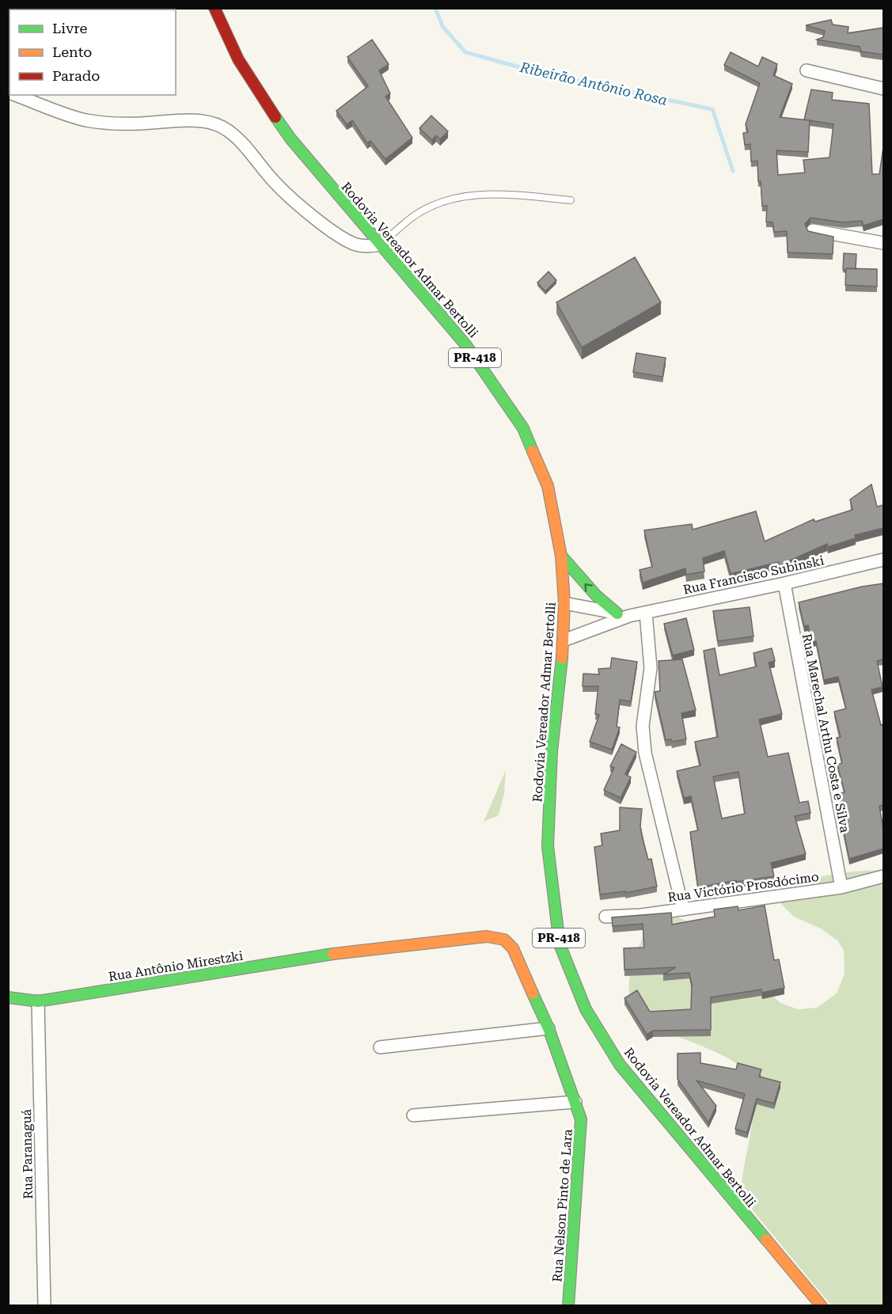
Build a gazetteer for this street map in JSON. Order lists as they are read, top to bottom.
{
  "streets": {
    "main road": [
      "Rodovia Vereador Admar Bertolli",
      "PR-418",
      "Rua Antônio Mirestzki",
      "Rua Nelson Pinto de Lara"
    ],
    "street": [
      "Rua Francisco Subinski",
      "Rua Marechal Arthu Costa e Silva",
      "Rua Victório Prosdócimo",
      "Rua Paranaguá"
    ]
  },
  "crossings": [
    ["Rodovia Vereador Admar Bertolli", "Rua Francisco Subinski"],
    ["Rua Francisco Subinski", "Rua Marechal Arthu Costa e Silva"],
    ["Rua Marechal Arthu Costa e Silva", "Rua Victório Prosdócimo"],
    ["Rua Antônio Mirestzki", "Rua Paranaguá"],
    ["Rua Antônio Mirestzki", "Rua Nelson Pinto de Lara"]
  ],
  "water": ["Ribeirão Antônio Rosa"],
  "legend": ["Livre", "Lento", "Parado"]
}
